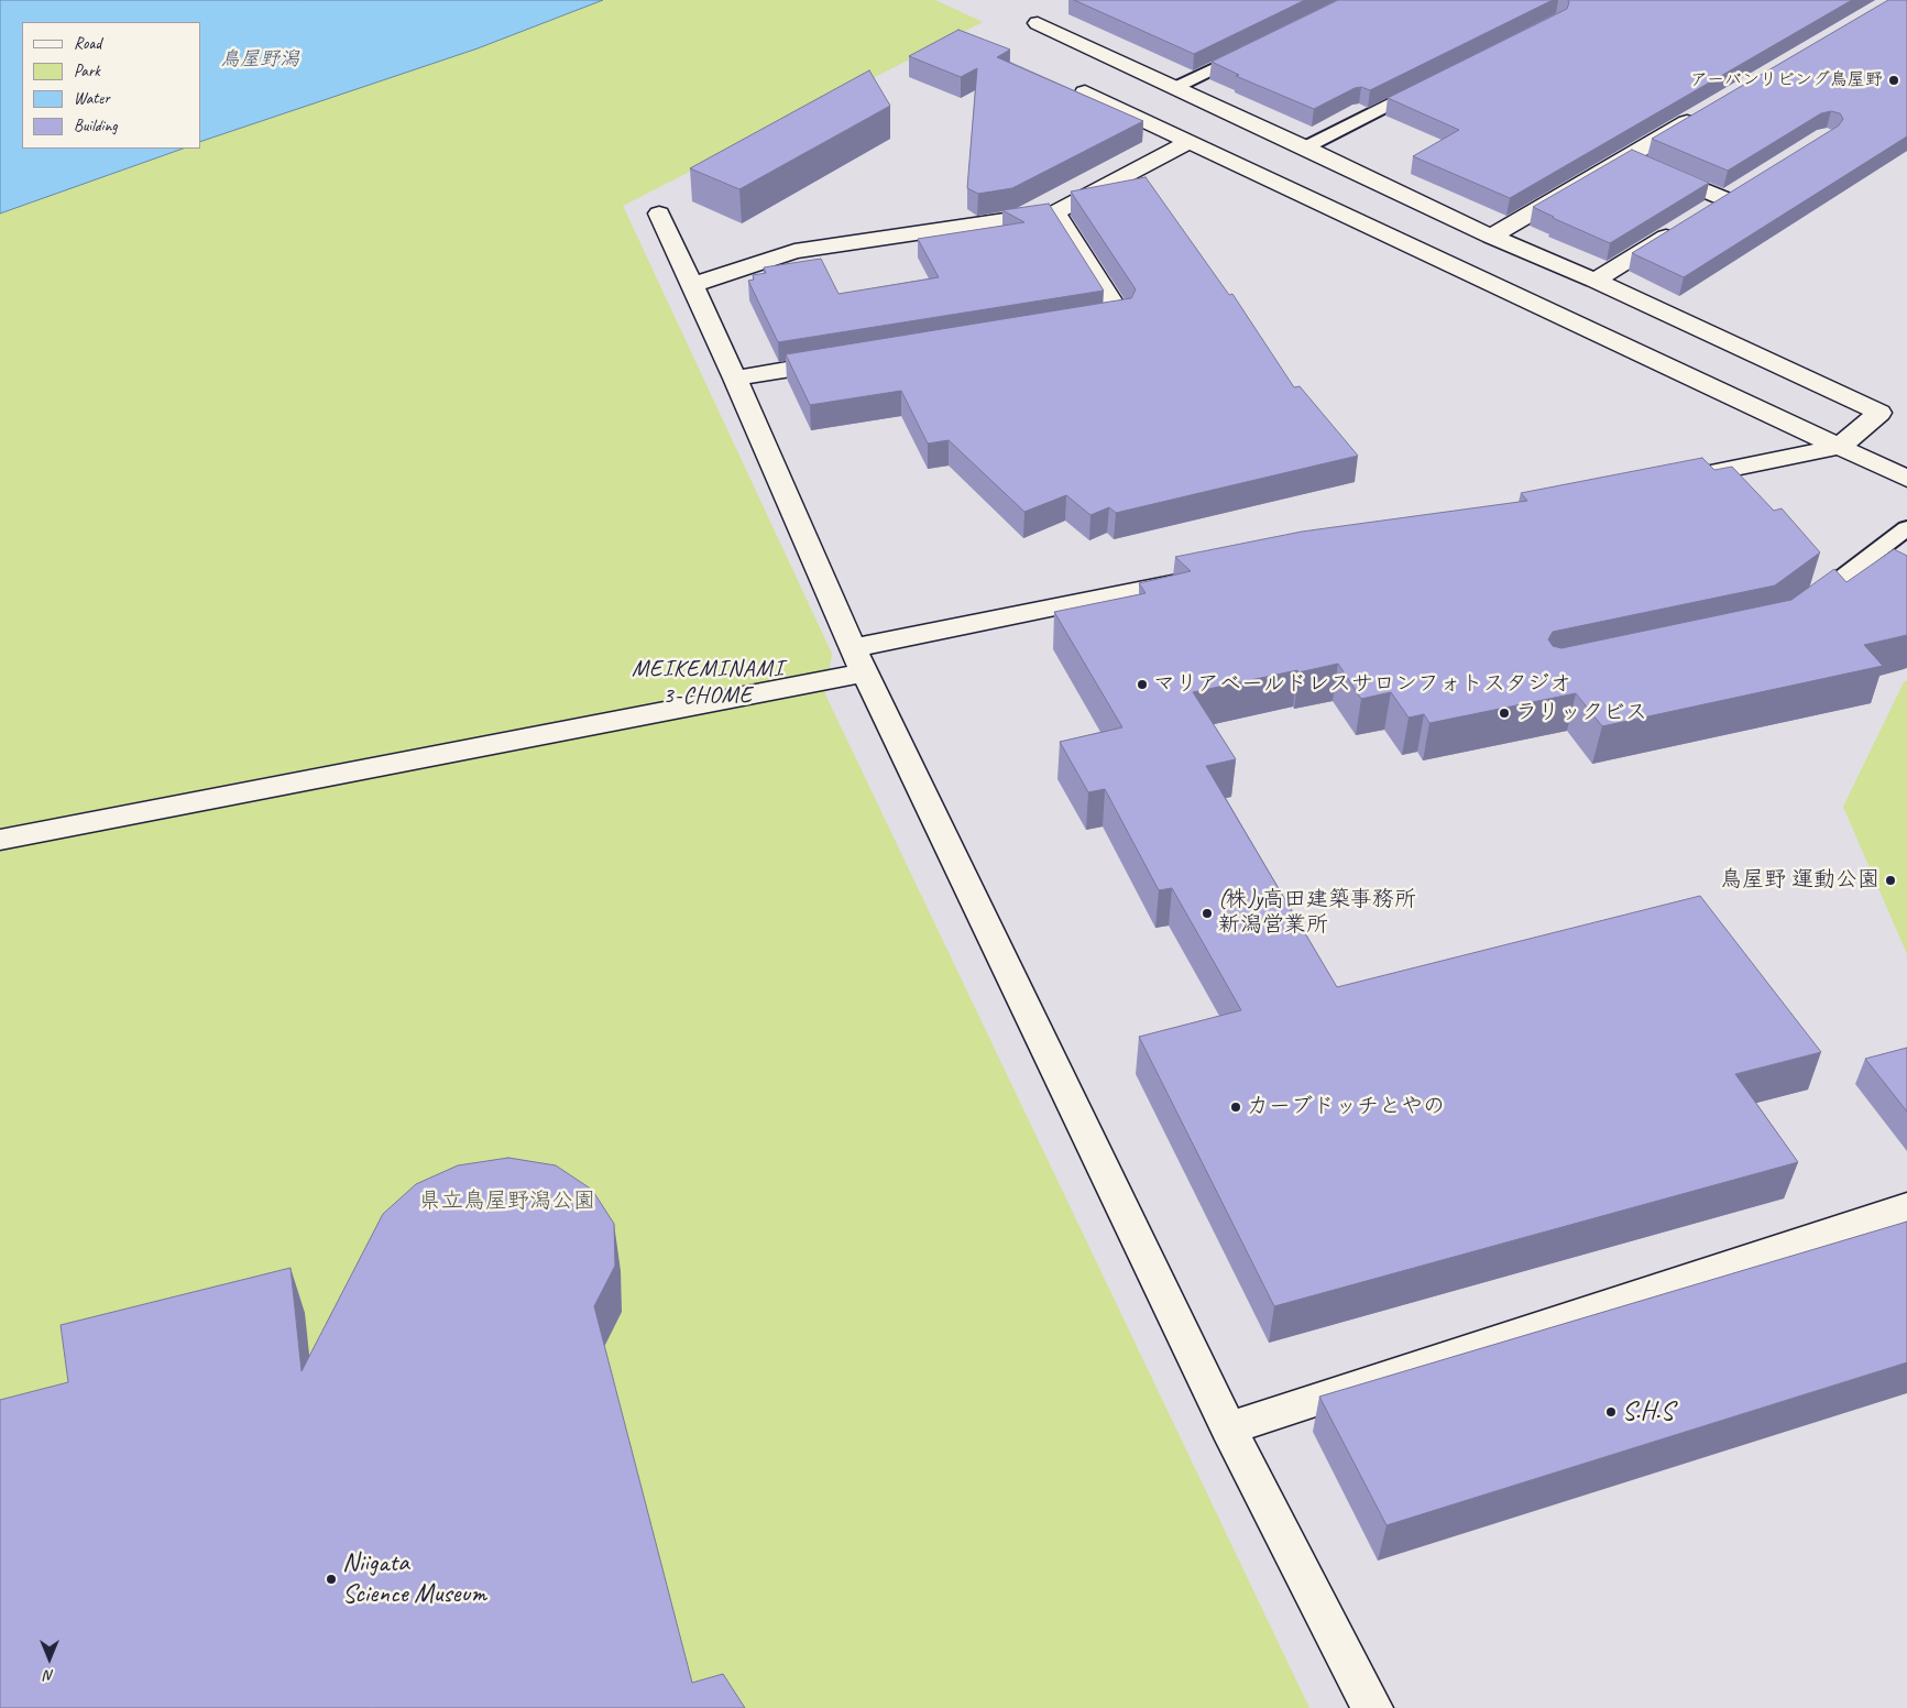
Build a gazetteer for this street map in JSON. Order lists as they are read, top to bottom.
{
  "districts": ["MEIKEMINAMI 3-CHOME"],
  "water": ["鳥屋野潟"],
  "parks": ["県立鳥屋野潟公園"],
  "places": [
    "アーバンリビング鳥屋野",
    "マリアベールドレスサロンフォトスタジオ",
    "ラリックビス",
    "鳥屋野 運動公園",
    "(株)y高田建築事務所 新潟営業所",
    "カーブドッチとやの",
    "S.H.S",
    "Niigata Science Museum"
  ],
  "legend": [
    "Road",
    "Park",
    "Water",
    "Building"
  ],
  "north": "bottom"
}
